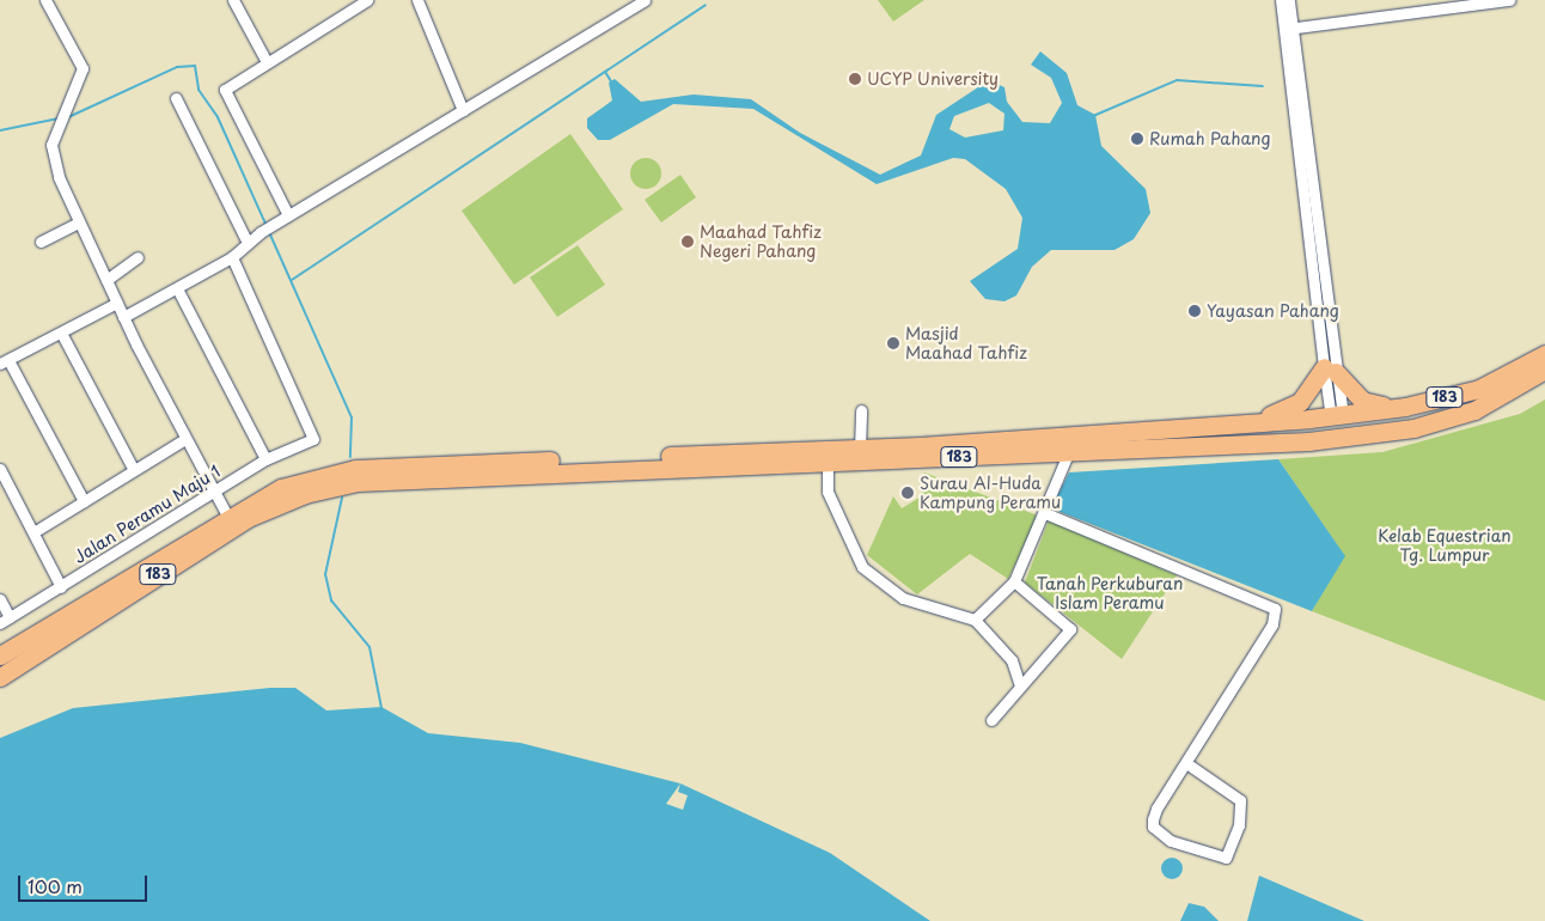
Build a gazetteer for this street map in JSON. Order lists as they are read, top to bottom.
{
  "streets": {
    "highway": ["183"],
    "street": ["Jalan Peramu Maju 1"]
  },
  "parks": ["Kelab Equestrian Tg. Lumpur", "Tanah Perkuburan Islam Peramu"],
  "places": [
    "UCYP University",
    "Rumah Pahang",
    "Maahad Tahfiz Negeri Pahang",
    "Yayasan Pahang",
    "Masjid Maahad Tahfiz",
    "Surau Al-Huda Kampung Peramu"
  ],
  "scale_bar": "100 m"
}
